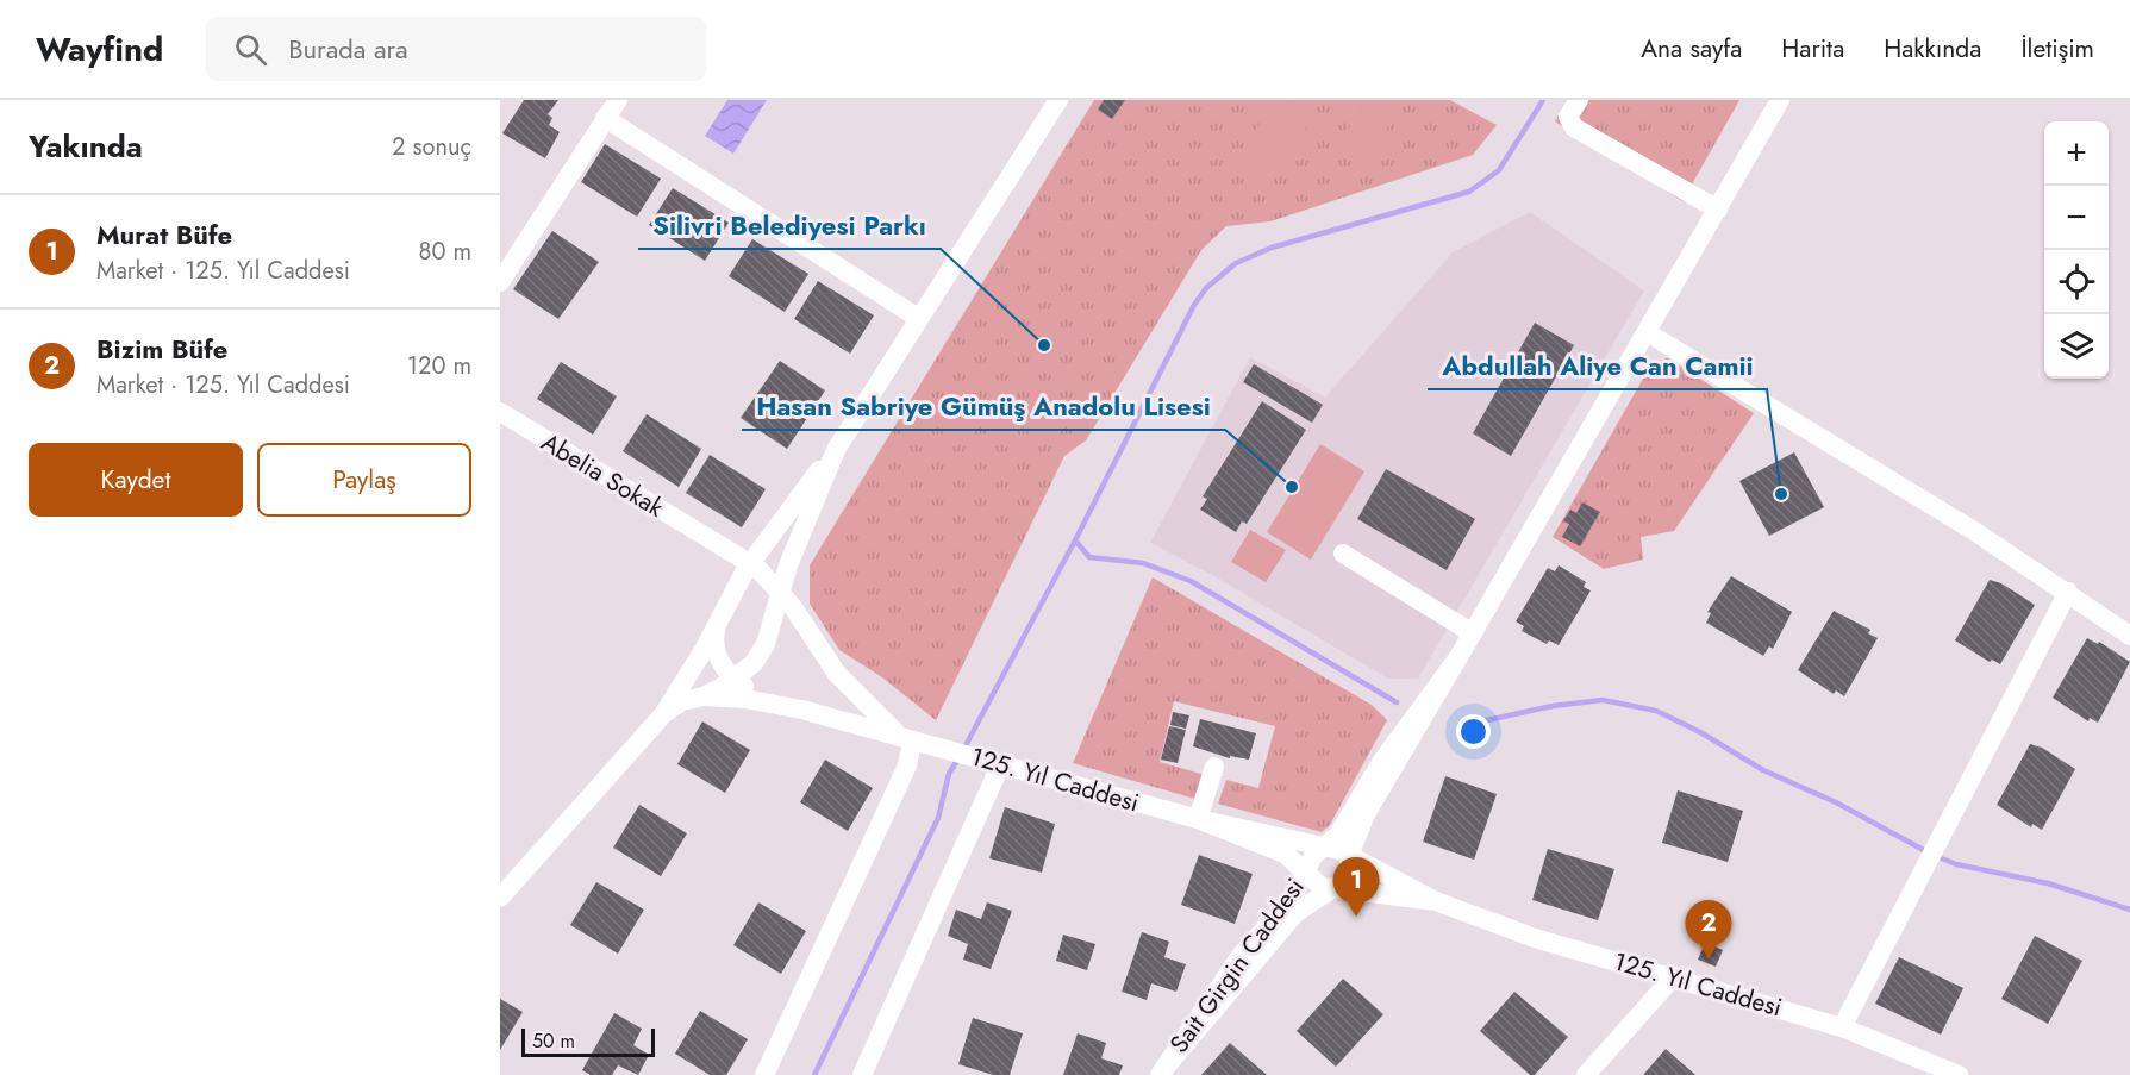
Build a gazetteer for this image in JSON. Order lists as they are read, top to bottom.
{
  "streets": {
    "street": ["Abelia Sokak", "125. Yıl Caddesi", "Sait Girgin Caddesi"]
  },
  "crossings": [
    ["125. Yıl Caddesi", "Sait Girgin Caddesi"]
  ],
  "places": ["Silivri Belediyesi Parkı", "Hasan Sabriye Gümüş Anadolu Lisesi", "Abdullah Aliye Can Camii"],
  "scale_bar": "50 m",
  "page": {
    "header": "Wayfind",
    "search": "Burada ara",
    "nav": [
      "Ana sayfa",
      "Harita",
      "Hakkında",
      "İletişim"
    ],
    "heading": ["Yakında", "2 sonuç"],
    "map_buttons": ["+", "−"],
    "list": [
      {
        "mark": "1",
        "name": "Murat Büfe",
        "note": "Market · 125. Yıl Caddesi",
        "value": "80 m"
      },
      {
        "mark": "2",
        "name": "Bizim Büfe",
        "note": "Market · 125. Yıl Caddesi",
        "value": "120 m"
      }
    ],
    "buttons": ["Kaydet", "Paylaş"],
    "pins": ["1", "2"],
    "scale": "50 m"
  }
}
